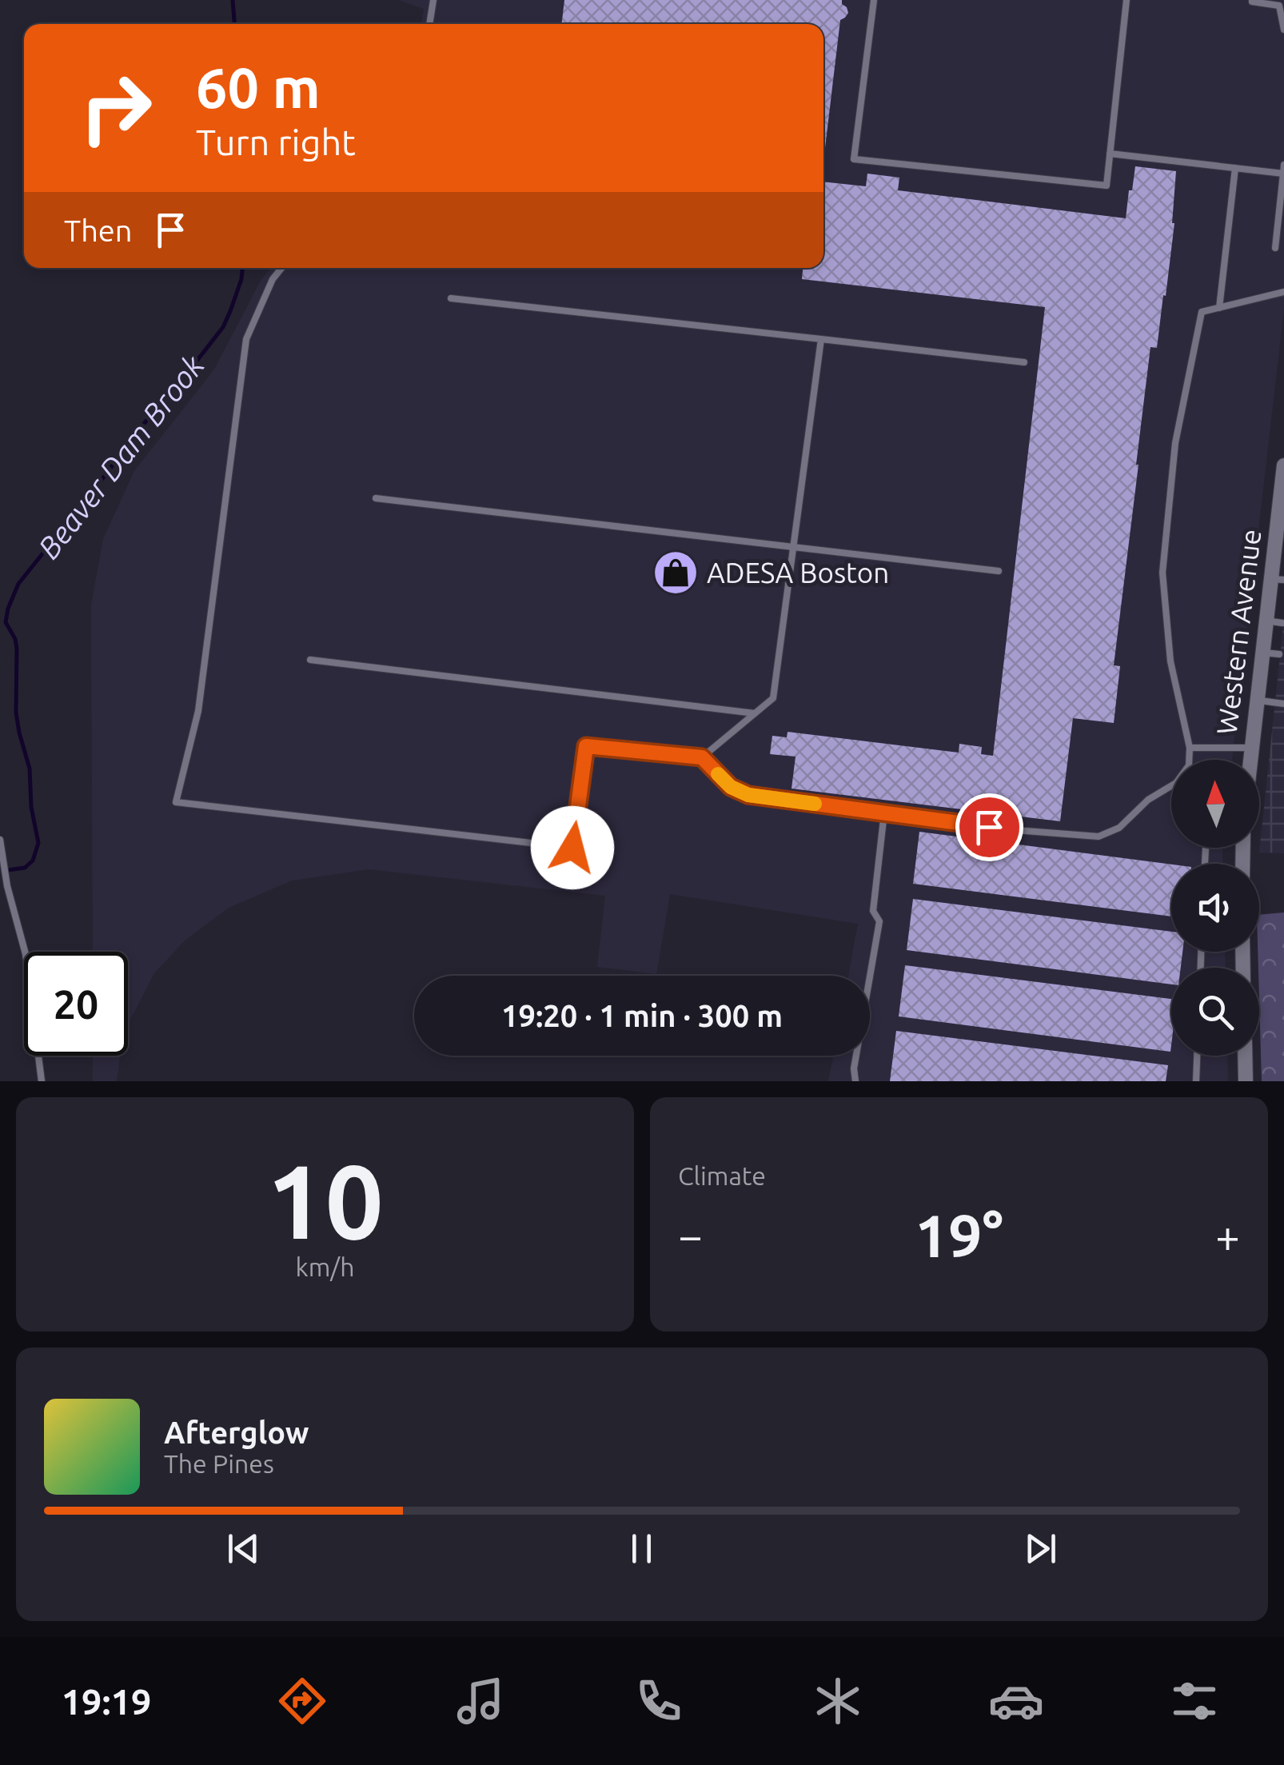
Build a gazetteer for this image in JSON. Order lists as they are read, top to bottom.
{
  "streets": {
    "street": ["Western Avenue"]
  },
  "water": ["Beaver Dam Brook"],
  "places": {
    "shop": ["ADESA Boston"]
  },
  "north": "top",
  "page": {
    "turn": ["60 m", "Turn right"],
    "then": "Then",
    "limit": "20",
    "trip": "19:20 · 1 min · 300 m",
    "tile": [
      ["10", "km/h"],
      "Climate"
    ],
    "heat": ["−", "19°", "+"],
    "song": ["Afterglow", "The Pines"],
    "tabs": "19:19"
  }
}
